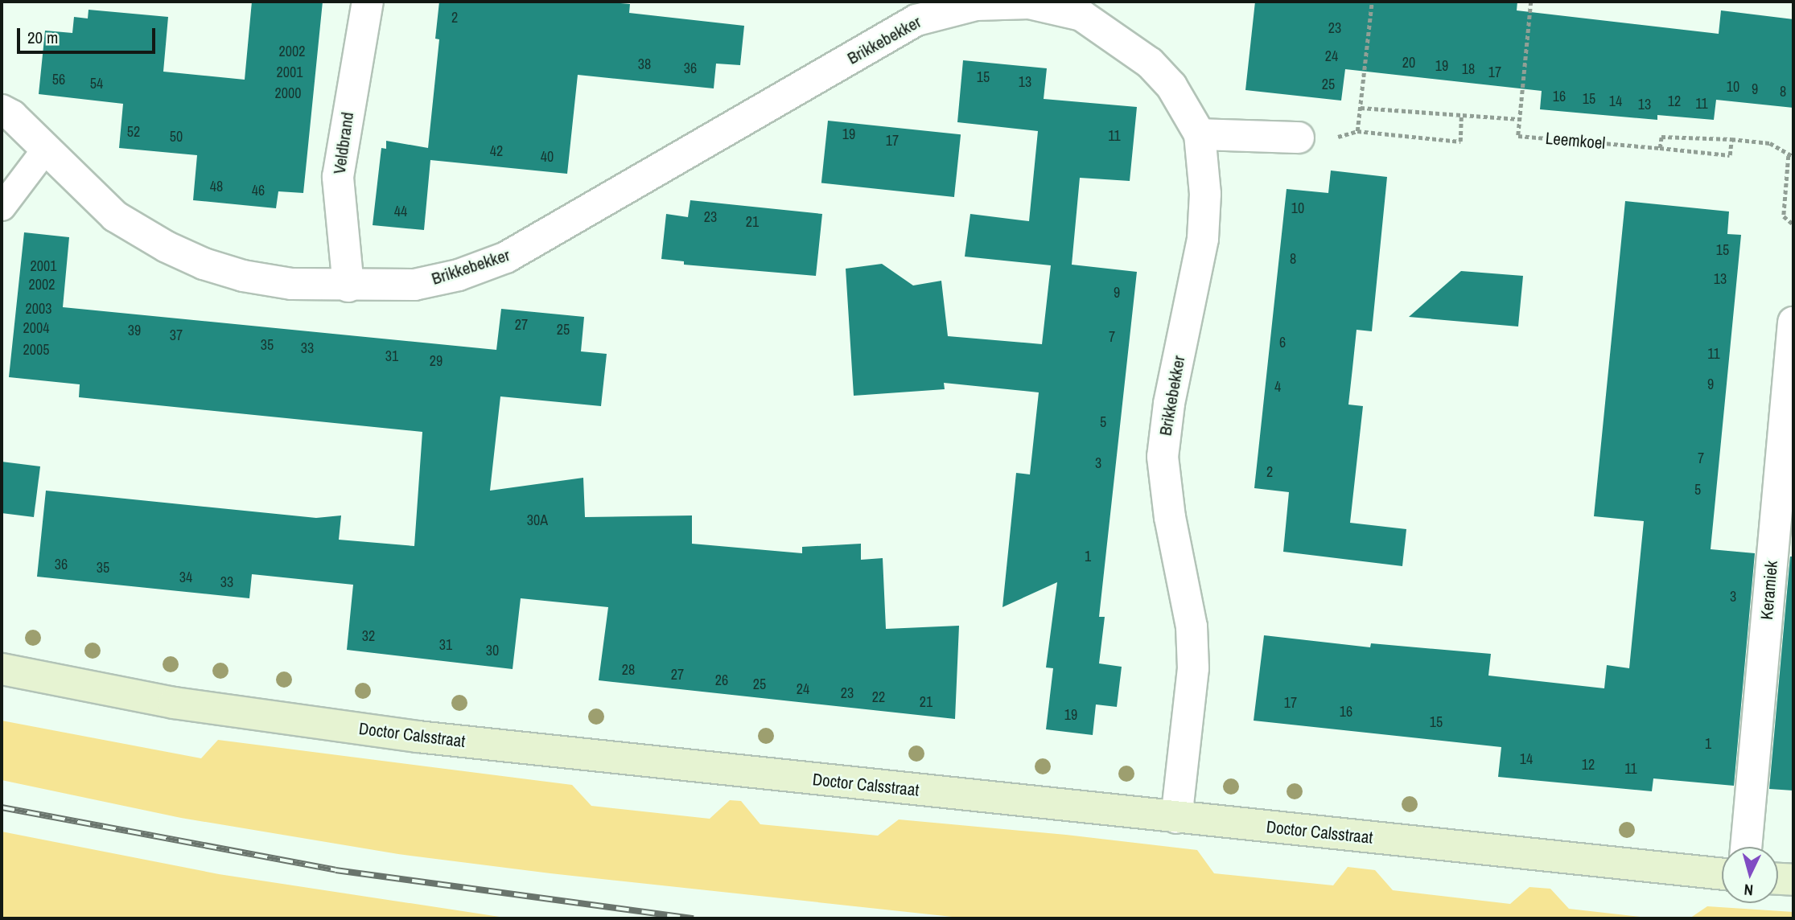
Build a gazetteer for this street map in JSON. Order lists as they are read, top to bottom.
{
  "streets": {
    "street": [
      "Brikkebekker",
      "Veldbrand",
      "Keramiek",
      "Doctor Calsstraat"
    ],
    "path": ["Leemkoel"]
  },
  "crossings": [
    ["Brikkebekker", "Veldbrand"],
    ["Brikkebekker", "Doctor Calsstraat"]
  ],
  "house_numbers": [
    "2",
    "23",
    "2002",
    "24",
    "20",
    "38",
    "19",
    "36",
    "18",
    "2001",
    "17",
    "15",
    "56",
    "13",
    "54",
    "25",
    "10",
    "9",
    "8",
    "2000",
    "16",
    "15",
    "14",
    "12",
    "11",
    "13",
    "52",
    "19",
    "11",
    "50",
    "17",
    "42",
    "40",
    "48",
    "46",
    "10",
    "44",
    "23",
    "21",
    "15",
    "8",
    "2001",
    "13",
    "2002",
    "9",
    "2003",
    "27",
    "2004",
    "25",
    "39",
    "37",
    "7",
    "6",
    "35",
    "33",
    "2005",
    "11",
    "31",
    "29",
    "9",
    "4",
    "5",
    "7",
    "3",
    "2",
    "5",
    "30A",
    "1",
    "36",
    "35",
    "34",
    "33",
    "3",
    "32",
    "31",
    "30",
    "28",
    "27",
    "26",
    "25",
    "24",
    "23",
    "22",
    "21",
    "17",
    "16",
    "19",
    "15",
    "1",
    "14",
    "12",
    "11"
  ],
  "scale_bar": "20 m",
  "north": "bottom"
}
